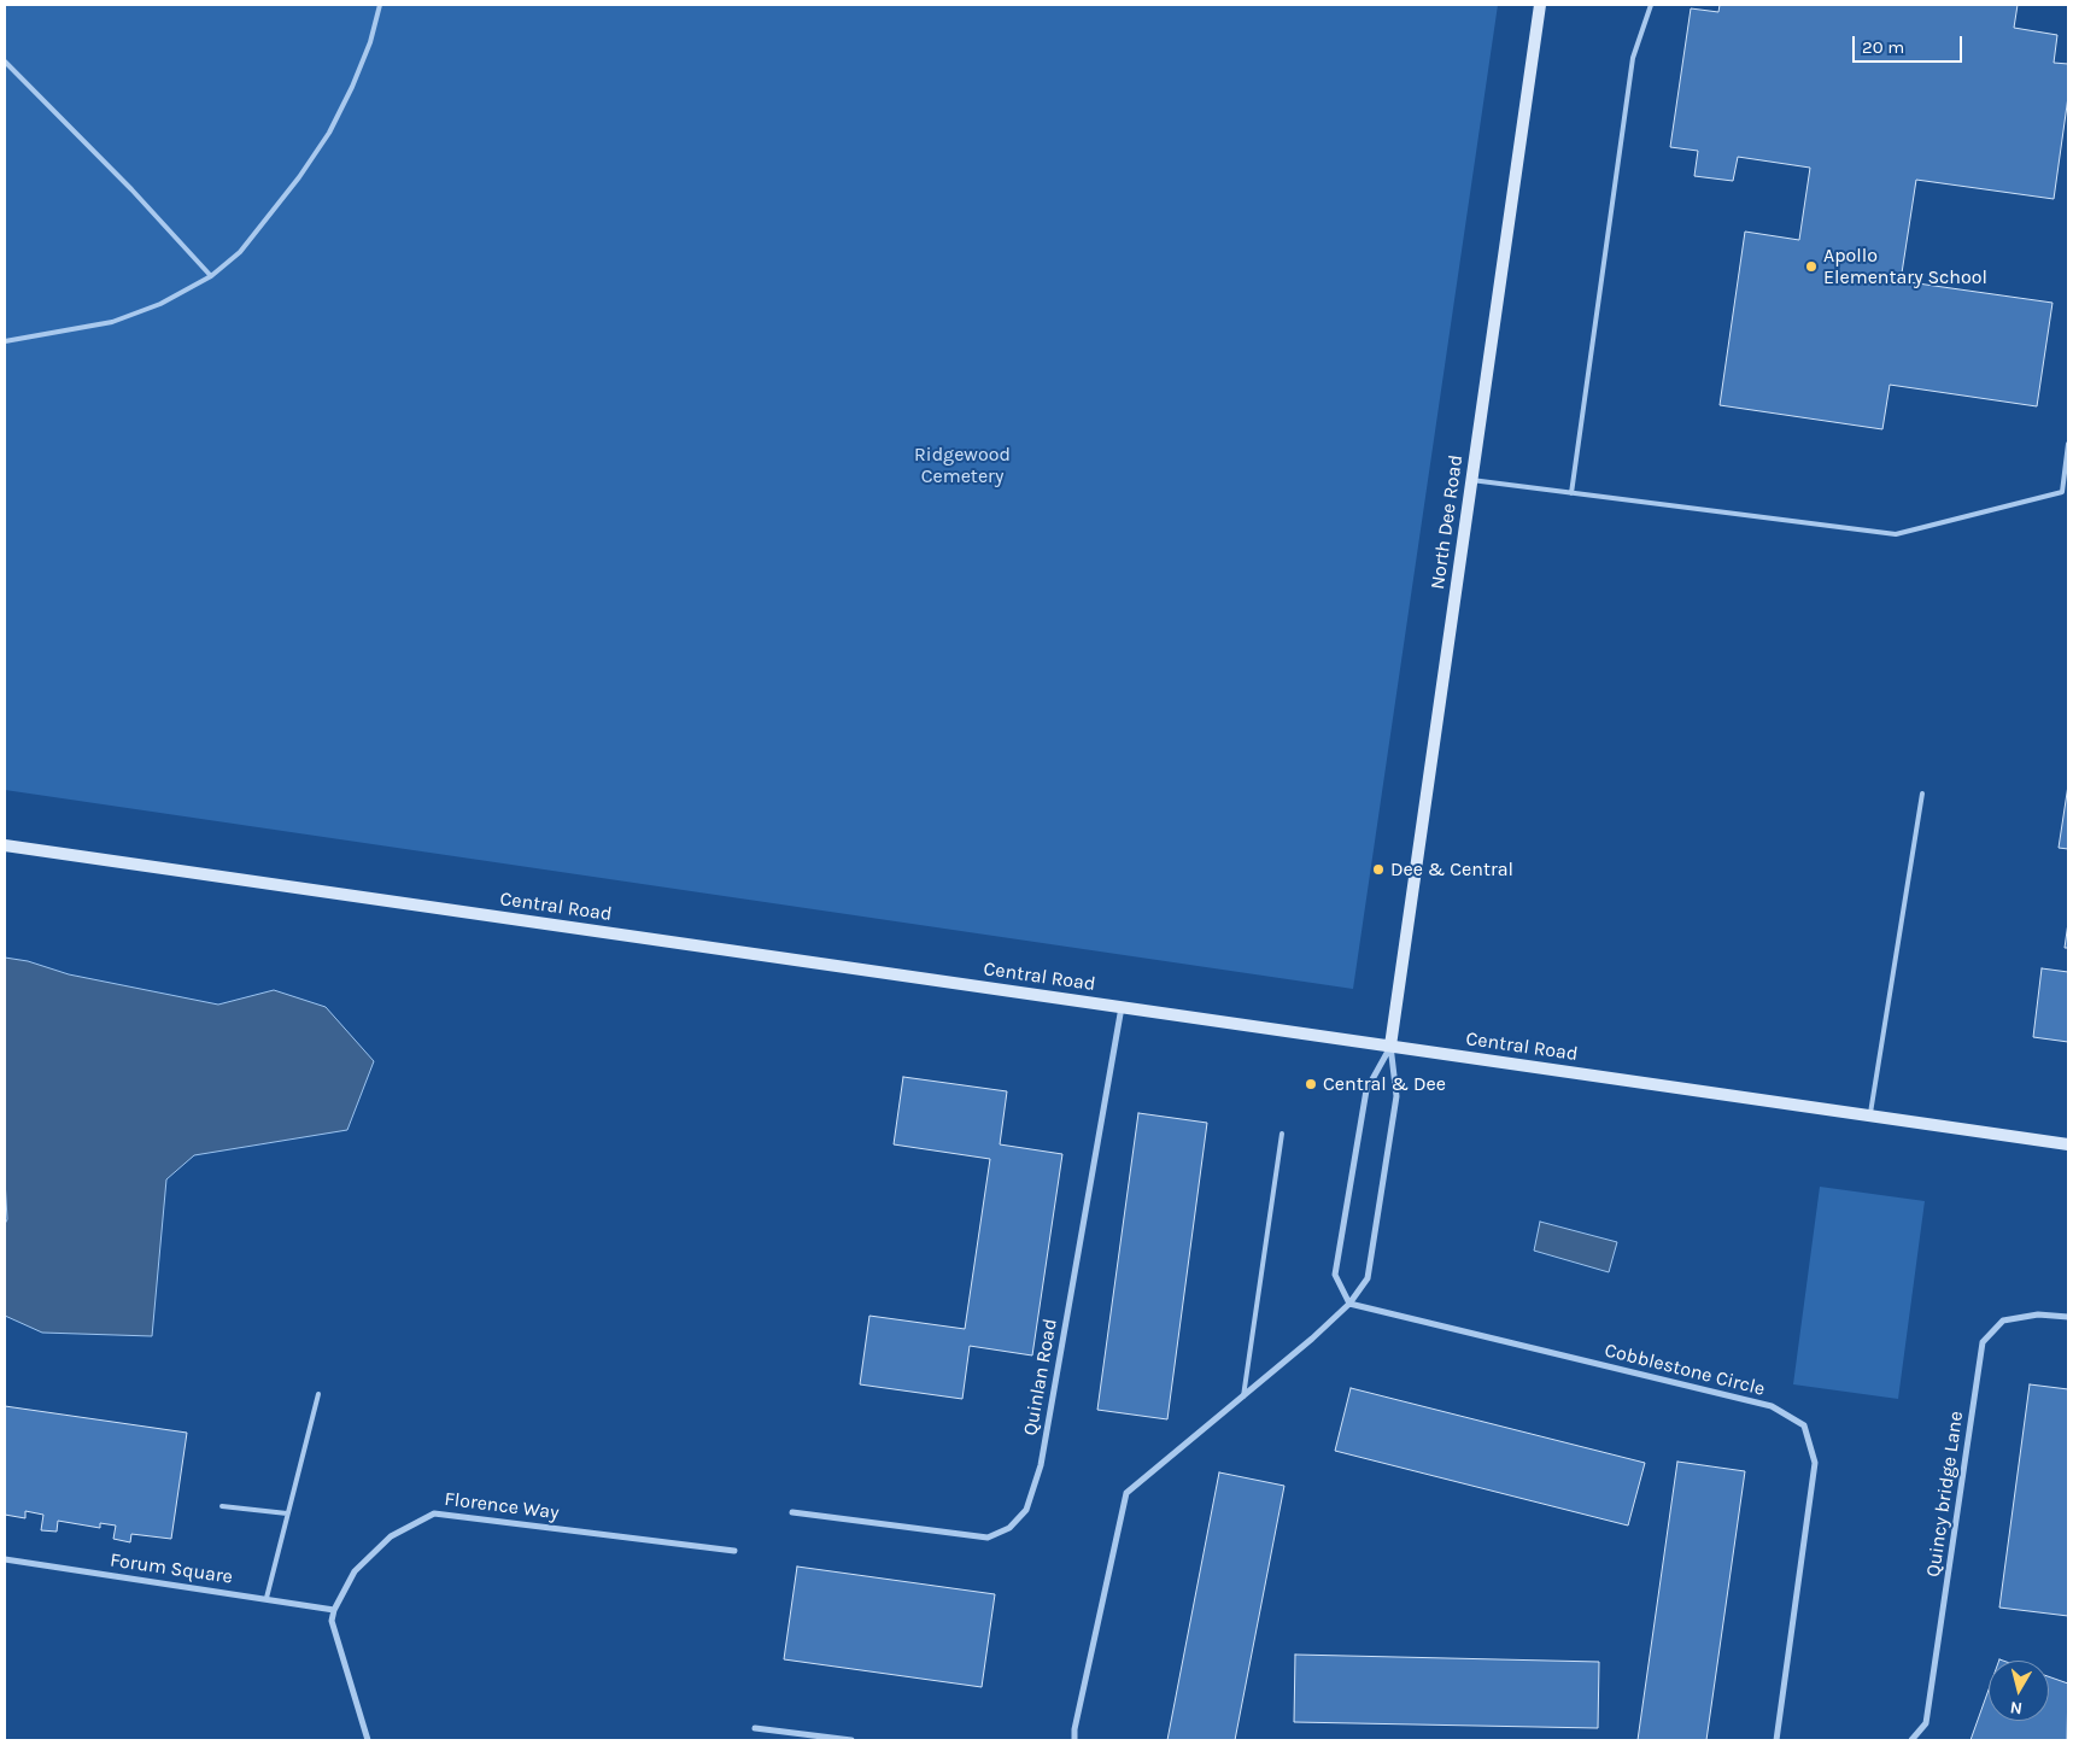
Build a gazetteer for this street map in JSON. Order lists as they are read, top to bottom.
{
  "streets": {
    "main road": ["North Dee Road", "Central Road"],
    "street": [
      "Cobblestone Circle",
      "Quinlan Road",
      "Quincy bridge Lane",
      "Florence Way",
      "Forum Square"
    ]
  },
  "crossings": [
    ["North Dee Road", "Central Road"],
    ["Central Road", "Quinlan Road"],
    ["Florence Way", "Forum Square"]
  ],
  "parks": ["Ridgewood Cemetery"],
  "places": ["Apollo Elementary School", "Dee & Central", "Central & Dee"],
  "scale_bar": "20 m",
  "north": "bottom"
}
